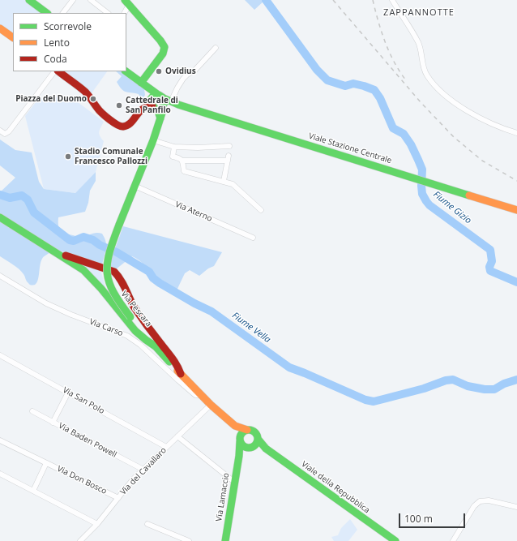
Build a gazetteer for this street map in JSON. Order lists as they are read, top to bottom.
{
  "streets": {
    "street": [
      "Viale Stazione Centrale",
      "Via Aterno",
      "Via Pescara",
      "Via Carso",
      "Via San Polo",
      "Via Baden Powell",
      "Via del Cavallaro",
      "Via Don Bosco",
      "Viale della Repubblica",
      "Via Lamaccio"
    ]
  },
  "crossings": [
    ["Viale Stazione Centrale", "Via Pescara"],
    ["Via Aterno", "Via Pescara"],
    ["Via Pescara", "Via Carso"],
    ["Via Pescara", "Via del Cavallaro"],
    ["Via Pescara", "Viale della Repubblica"],
    ["Via Pescara", "Via Lamaccio"],
    ["Via San Polo", "Via del Cavallaro"],
    ["Via Baden Powell", "Via del Cavallaro"],
    ["Via del Cavallaro", "Via Don Bosco"],
    ["Viale della Repubblica", "Via Lamaccio"]
  ],
  "districts": ["ZAPPANNOTTE"],
  "water": ["Fiume Gizio", "Fiume Vella"],
  "places": [
    "Ovidius",
    "Piazza del Duomo",
    "Cattedrale di San Panfilo",
    "Stadio Comunale Francesco Pallozzi"
  ],
  "legend": ["Scorrevole", "Lento", "Coda"],
  "scale_bar": "100 m"
}
